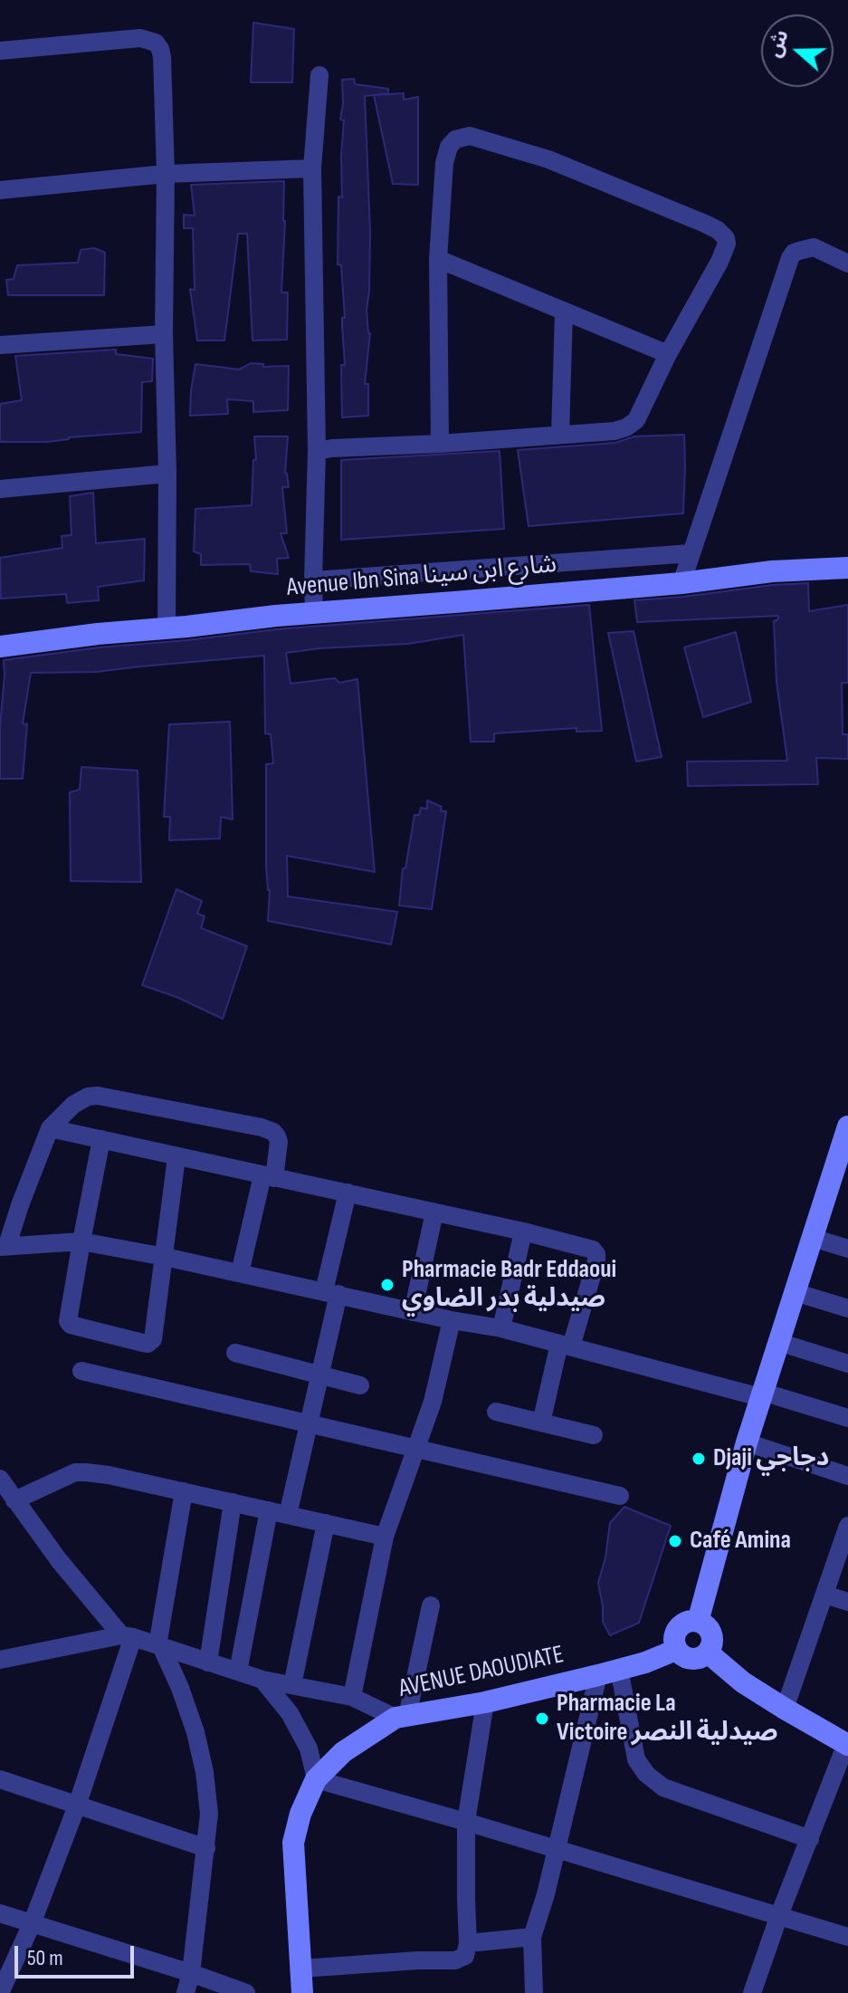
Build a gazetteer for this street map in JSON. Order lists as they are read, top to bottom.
{
  "streets": {
    "street": ["Avenue Ibn Sina شارع ابن سينا", "AVENUE DAOUDIATE"]
  },
  "places": [
    "Pharmacie Badr Eddaoui صيدلية بدر الضاوي",
    "Djaji دجاجي",
    "Café Amina",
    "Pharmacie La Victoire صيدلية النصر"
  ],
  "scale_bar": "50 m",
  "north": "left"
}
